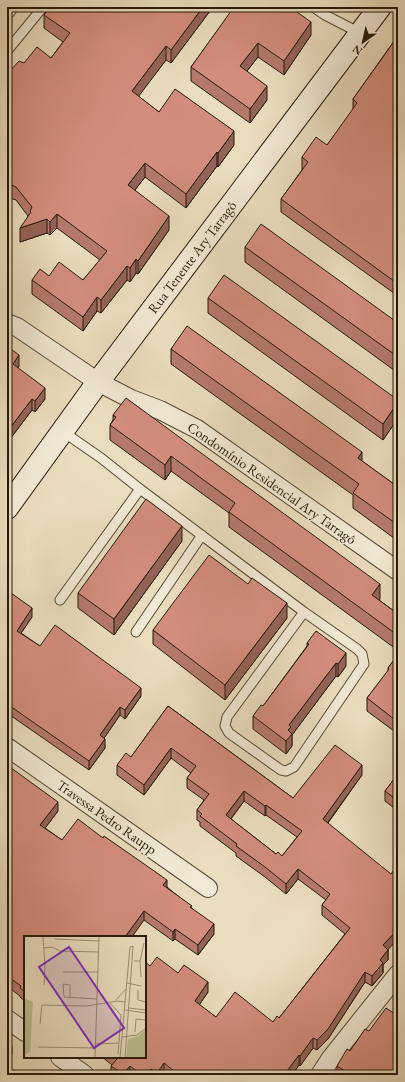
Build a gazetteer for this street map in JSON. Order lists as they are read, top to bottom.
{
  "streets": {
    "main road": ["Rua Tenente Ary Tarragô"],
    "street": ["Condomínio Residencial Ary Tarragô", "Travessa Pedro Raupp"]
  },
  "crossings": [
    ["Rua Tenente Ary Tarragô", "Condomínio Residencial Ary Tarragô"]
  ],
  "north": "bottom left"
}
